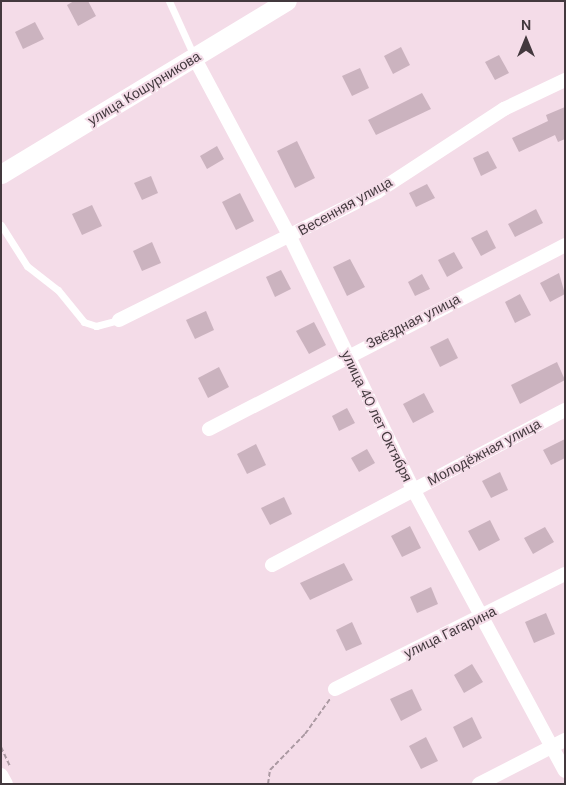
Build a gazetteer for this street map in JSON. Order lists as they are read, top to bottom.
{
  "streets": {
    "main road": ["улица Кошурникова"],
    "street": [
      "Весенняя улица",
      "Звёздная улица",
      "улица 40 лет Октября",
      "Молодёжная улица",
      "улица Гагарина"
    ]
  },
  "crossings": [
    ["улица Кошурникова", "улица 40 лет Октября"],
    ["Весенняя улица", "улица 40 лет Октября"],
    ["Звёздная улица", "улица 40 лет Октября"],
    ["улица 40 лет Октября", "Молодёжная улица"],
    ["улица 40 лет Октября", "улица Гагарина"]
  ],
  "north": "top"
}
